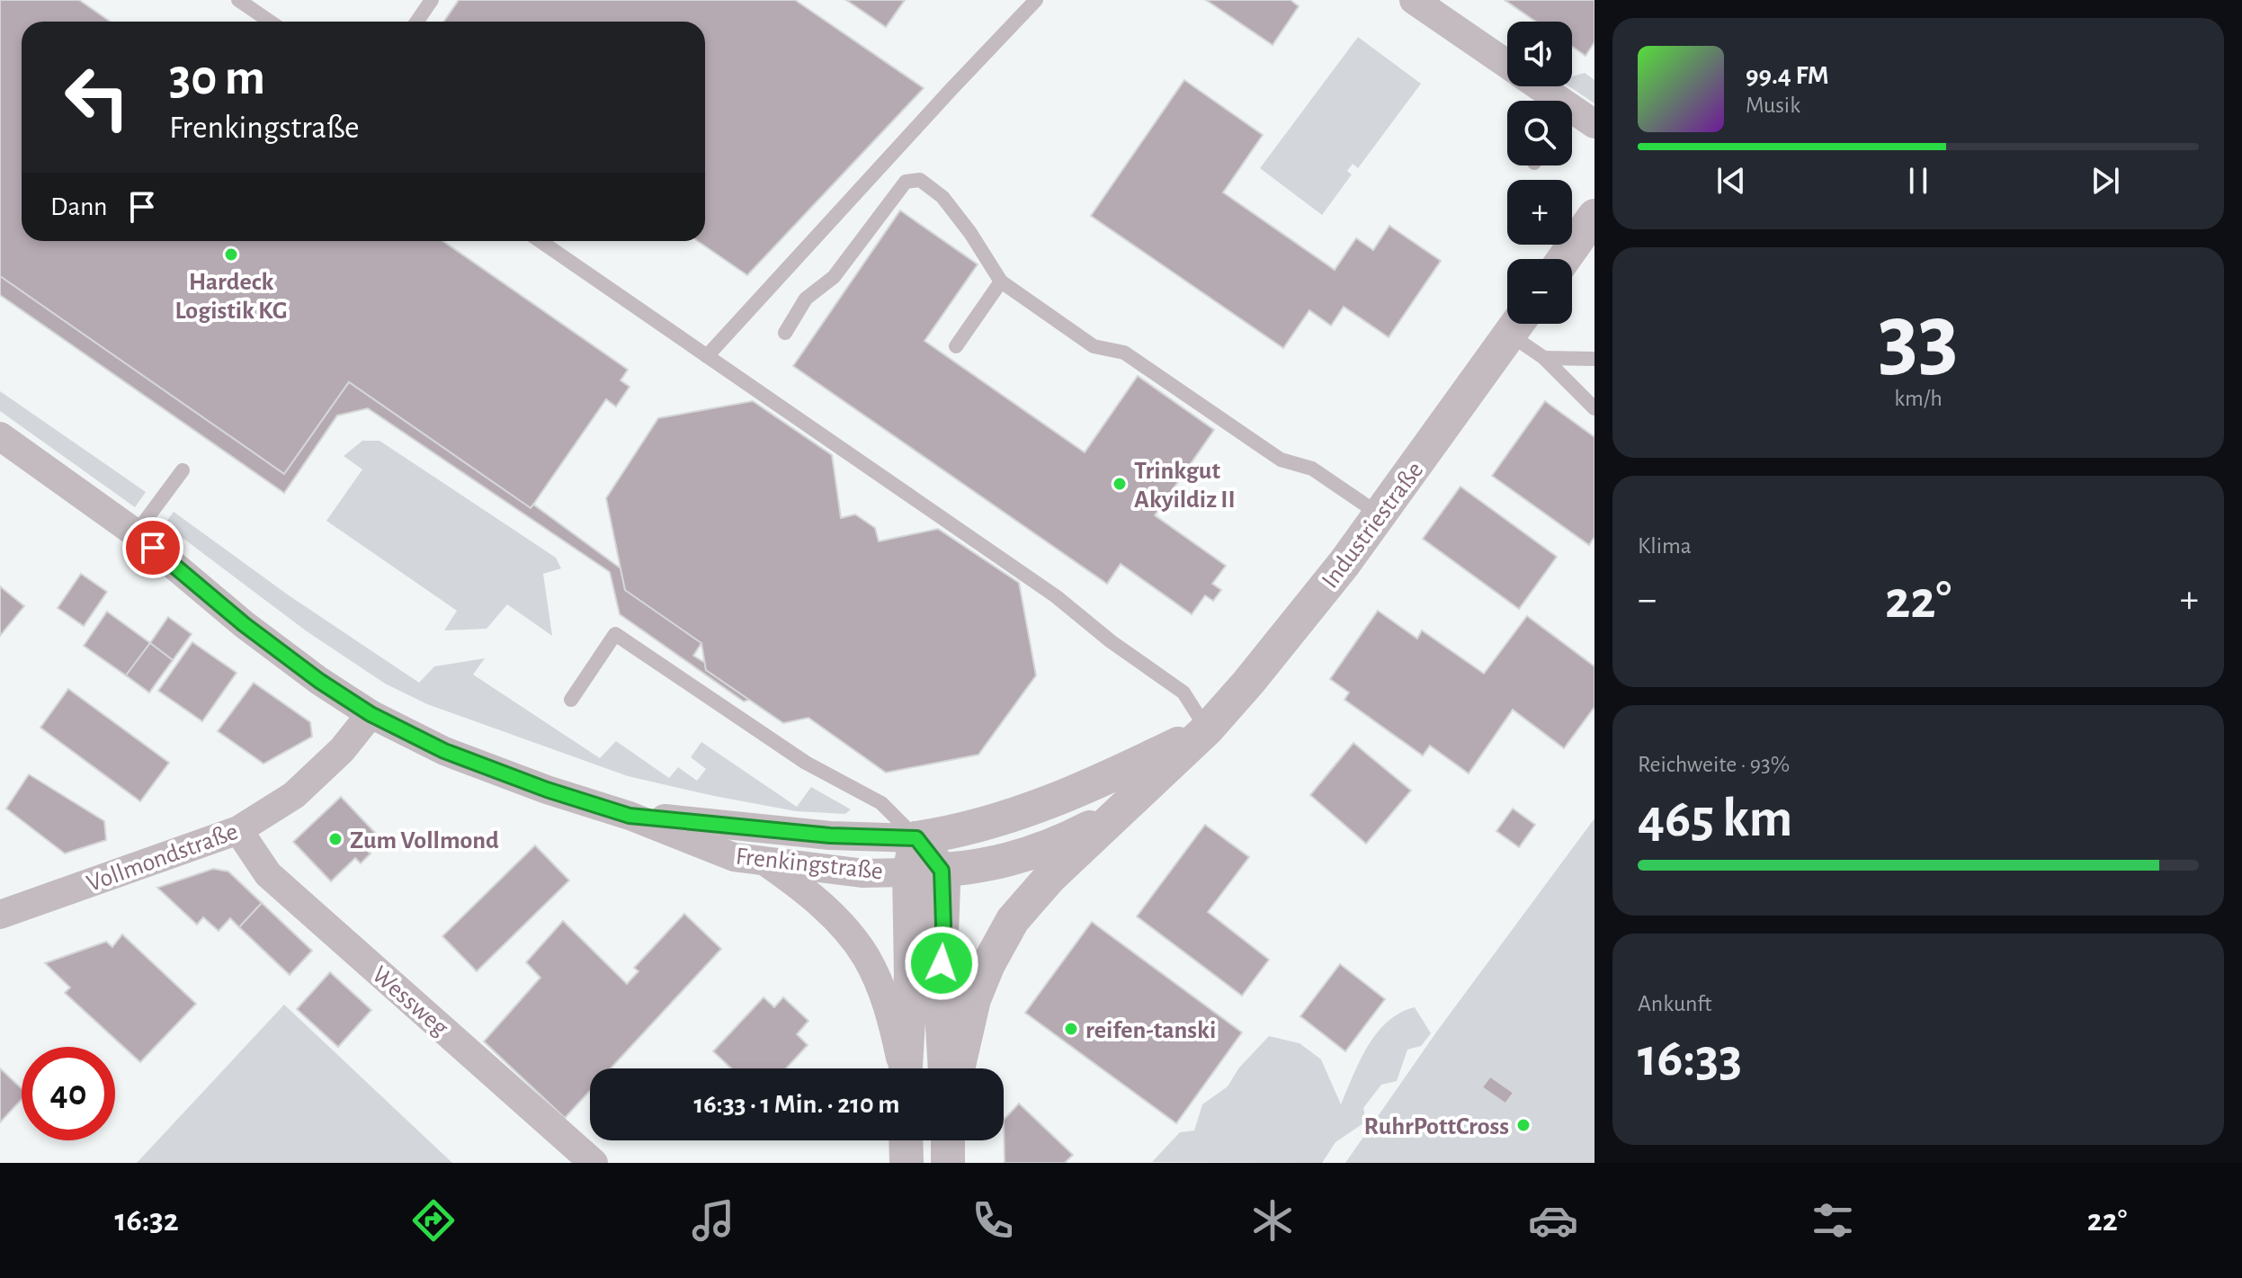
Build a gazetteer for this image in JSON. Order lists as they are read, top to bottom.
{
  "streets": {
    "street": [
      "Industriestraße",
      "Vollmondstraße",
      "Frenkingstraße",
      "Wessweg"
    ]
  },
  "crossings": [
    ["Industriestraße", "Frenkingstraße"],
    ["Vollmondstraße", "Frenkingstraße"],
    ["Vollmondstraße", "Wessweg"]
  ],
  "places": [
    "Hardeck Logistik KG",
    "Trinkgut Akyildiz II",
    "Zum Vollmond",
    "reifen-tanski",
    "RuhrPottCross"
  ],
  "page": {
    "map_buttons": ["+", "−"],
    "turn": ["30 m", "Frenkingstraße"],
    "song": ["99.4 FM", "Musik"],
    "then": "Dann",
    "tile": [
      ["33", "km/h"],
      "Klima",
      ["Reichweite · 93%", "465 km"],
      ["Ankunft", "16:33"]
    ],
    "heat": ["−", "22°", "+"],
    "limit": "40",
    "trip": "16:33 · 1 Min. · 210 m",
    "tabs": ["16:32", "22°"]
  }
}
